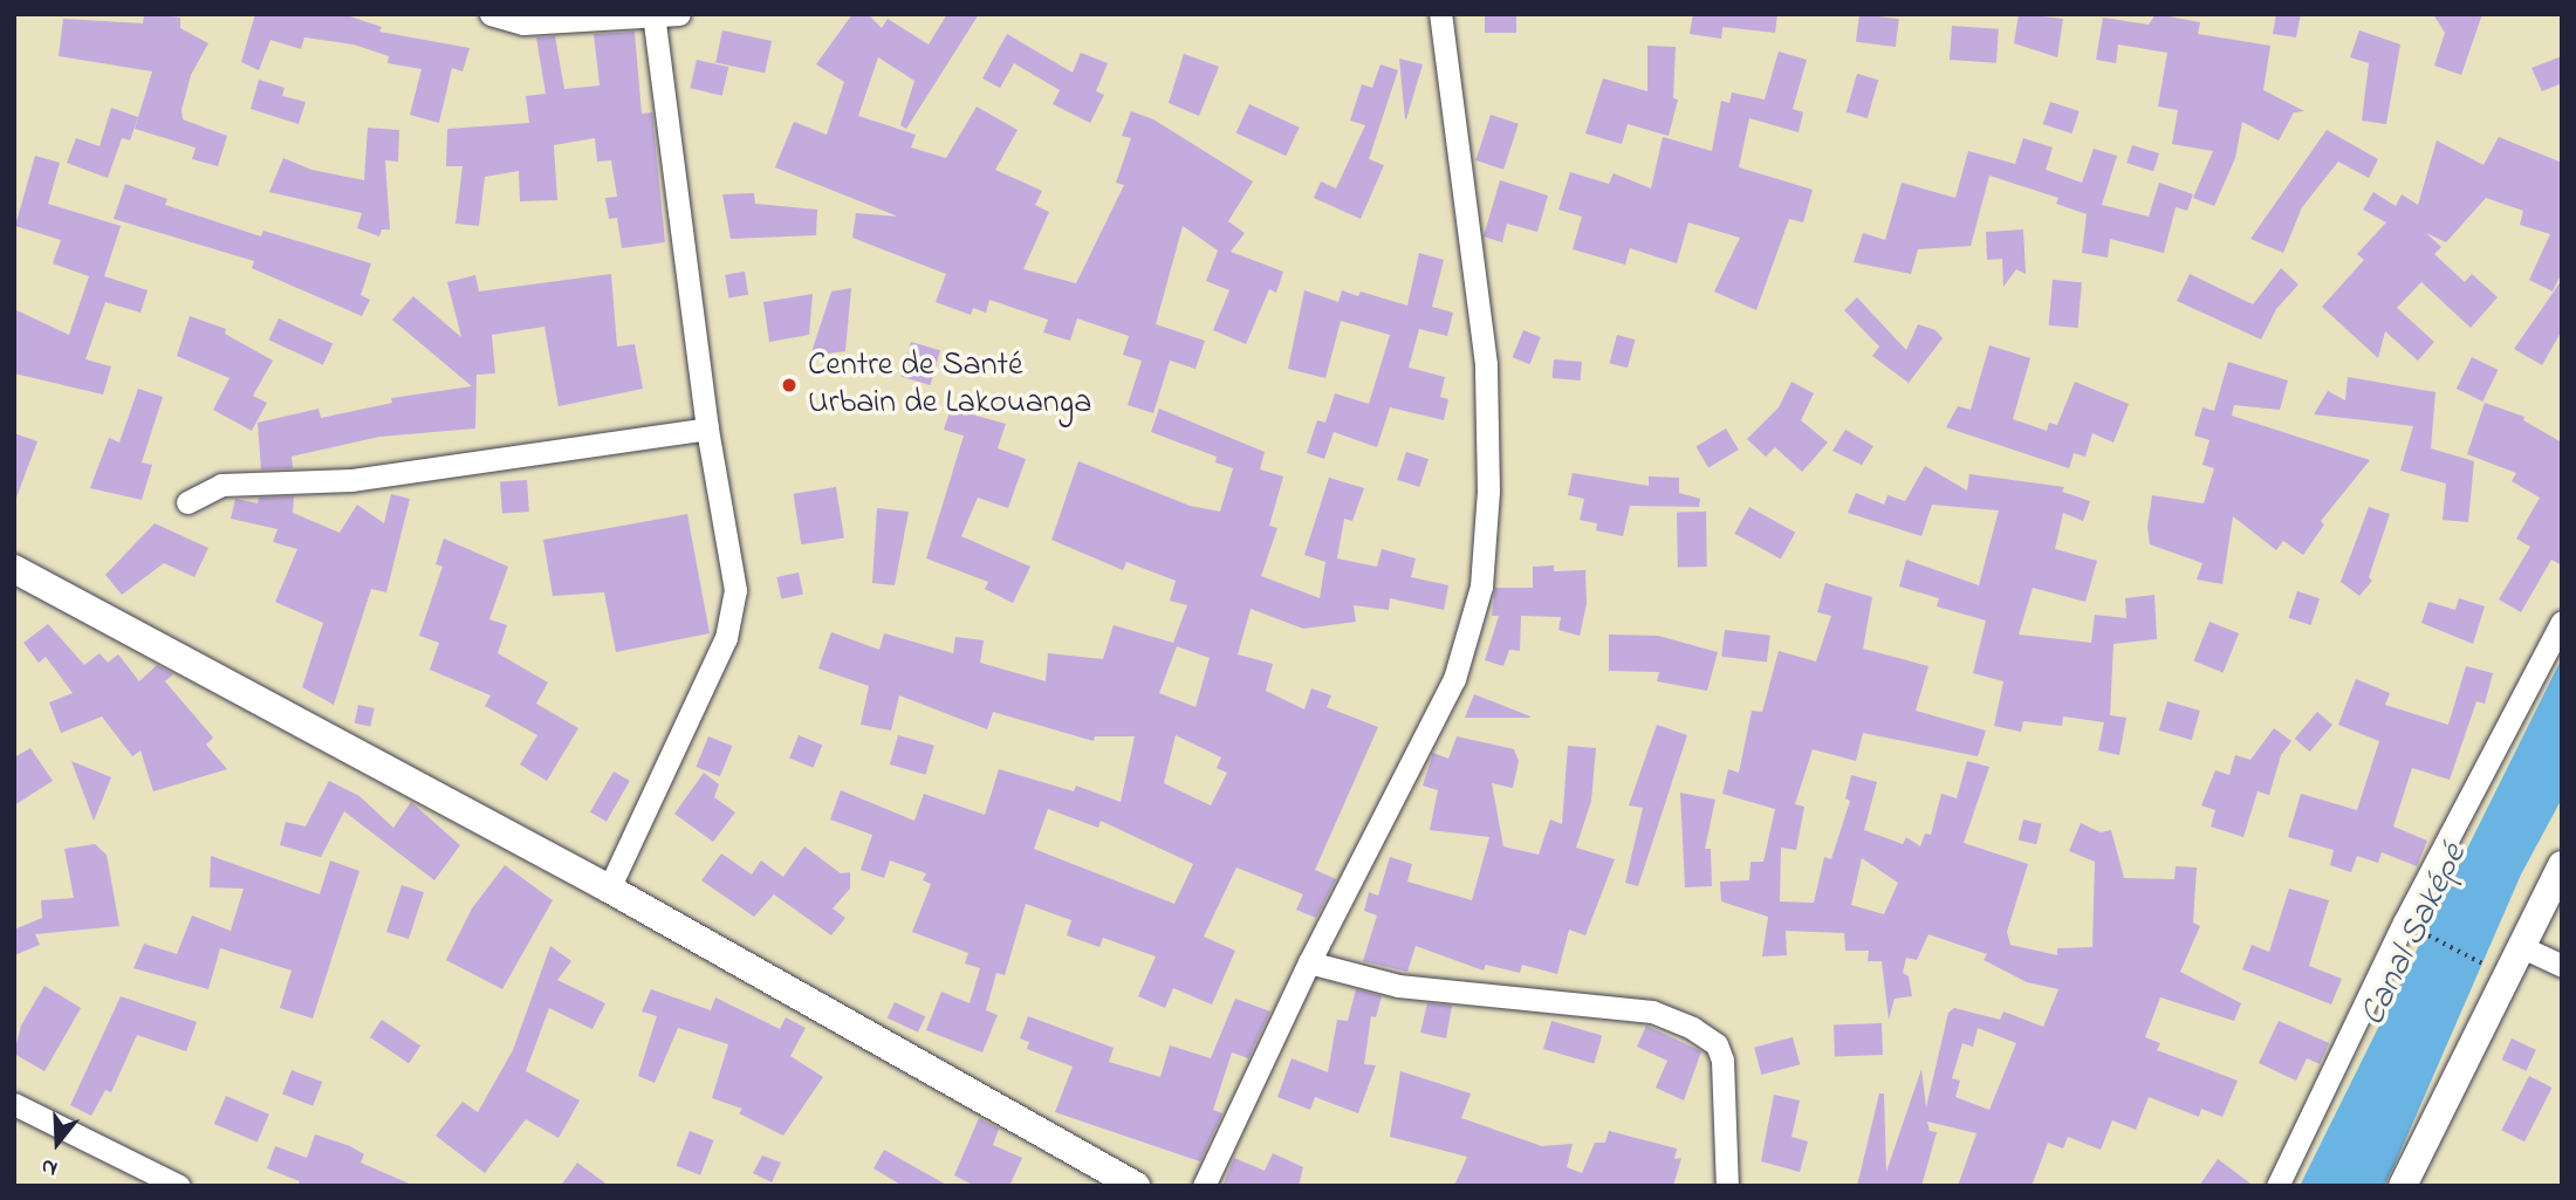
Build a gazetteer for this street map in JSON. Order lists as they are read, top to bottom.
{
  "water": ["Canal Saképé"],
  "places": ["Centre de Santé Urbain de Lakouanga"],
  "north": "bottom"
}
